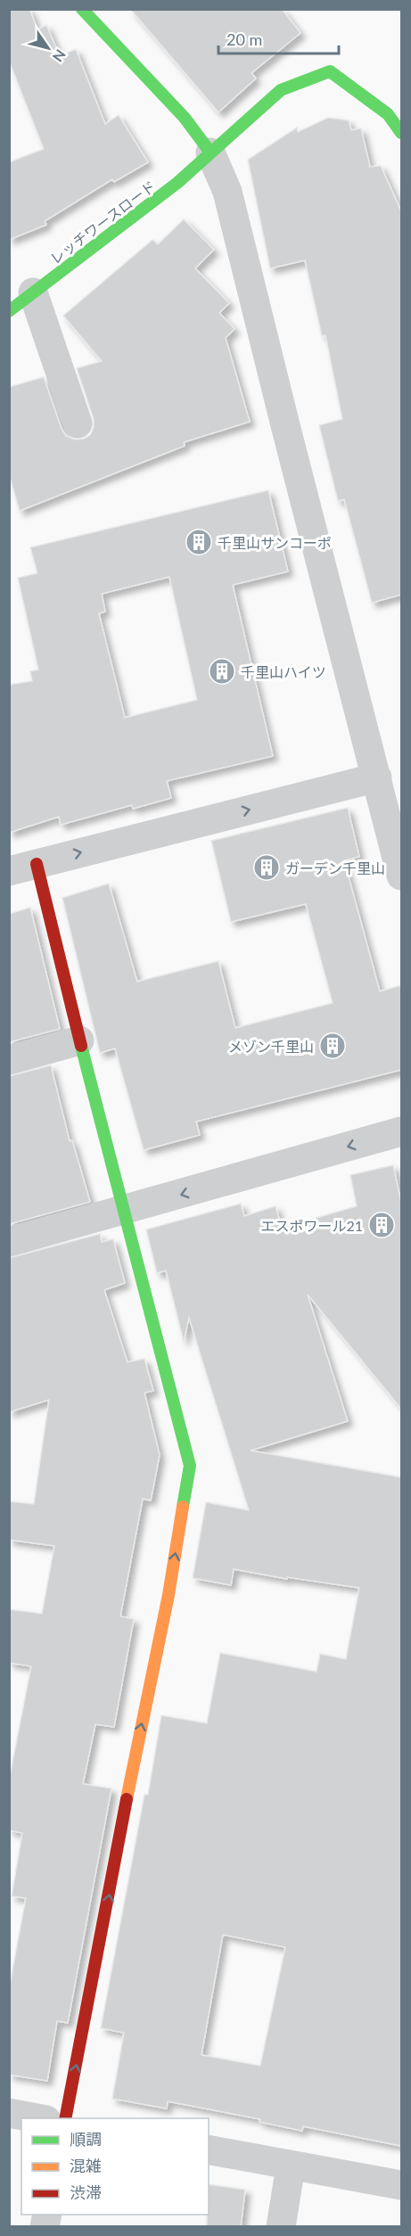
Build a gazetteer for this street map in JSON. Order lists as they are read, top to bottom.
{
  "streets": {
    "street": ["レッチワースロード"]
  },
  "places": {
    "building": [
      "千里山サンコーポ",
      "千里山ハイツ",
      "ガーデン千里山",
      "メゾン千里山",
      "エスポワール21"
    ]
  },
  "legend": ["順調", "混雑", "渋滞"],
  "scale_bar": "20 m",
  "north": "bottom right"
}
